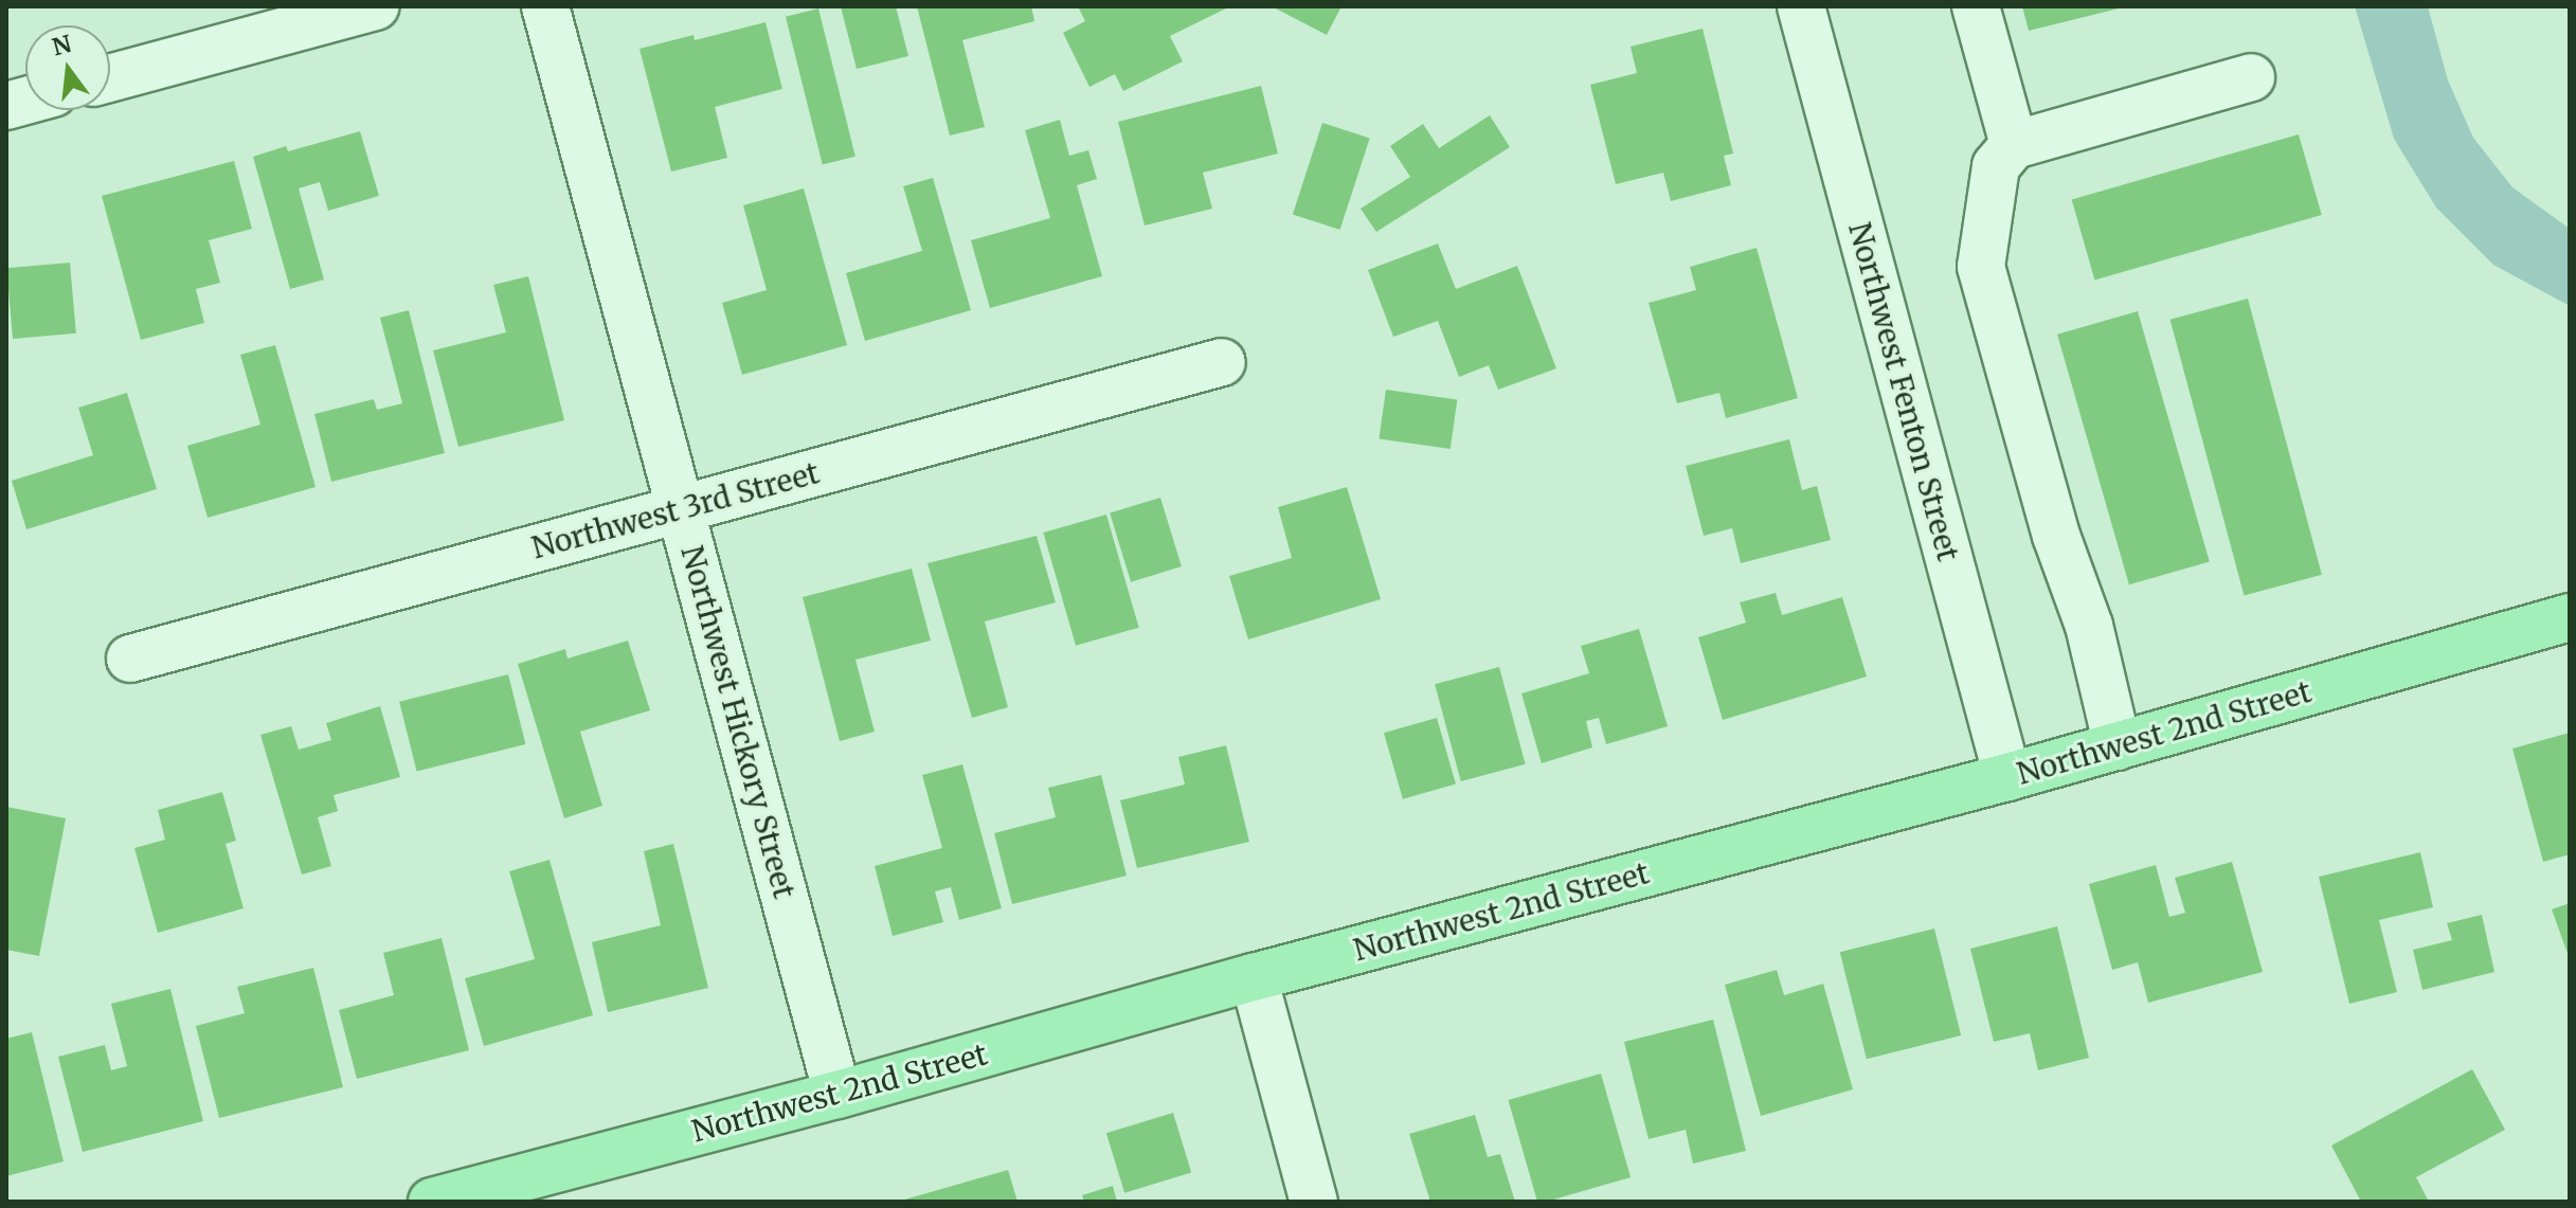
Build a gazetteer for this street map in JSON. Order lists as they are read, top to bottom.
{
  "streets": {
    "main road": ["Northwest 2nd Street"],
    "street": ["Northwest Fenton Street", "Northwest 3rd Street", "Northwest Hickory Street"]
  },
  "crossings": [
    ["Northwest Fenton Street", "Northwest 2nd Street"],
    ["Northwest 3rd Street", "Northwest Hickory Street"],
    ["Northwest Hickory Street", "Northwest 2nd Street"]
  ],
  "north": "top"
}
